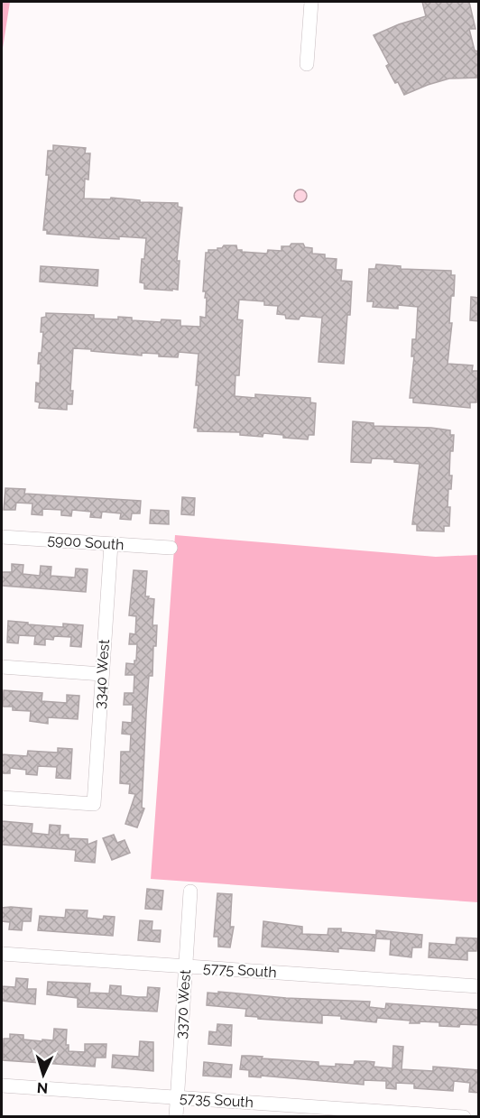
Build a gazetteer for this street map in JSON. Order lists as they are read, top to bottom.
{
  "streets": {
    "street": [
      "5900 South",
      "3340 West",
      "5775 South",
      "3370 West",
      "5735 South"
    ]
  },
  "crossings": [
    ["5900 South", "3340 West"],
    ["5775 South", "3370 West"],
    ["3370 West", "5735 South"]
  ],
  "north": "bottom"
}
